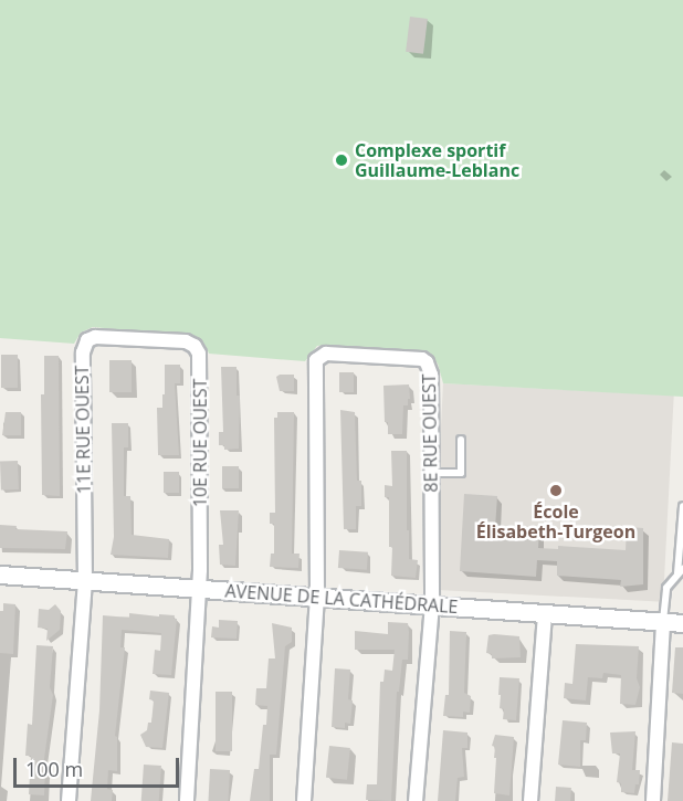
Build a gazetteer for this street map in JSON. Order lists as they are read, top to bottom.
{
  "streets": {
    "street": [
      "11E RUE OUEST",
      "8E RUE OUEST",
      "10E RUE OUEST",
      "AVENUE DE LA CATHÉDRALE"
    ]
  },
  "crossings": [
    ["11E RUE OUEST", "10E RUE OUEST"],
    ["11E RUE OUEST", "AVENUE DE LA CATHÉDRALE"],
    ["8E RUE OUEST", "AVENUE DE LA CATHÉDRALE"],
    ["10E RUE OUEST", "AVENUE DE LA CATHÉDRALE"]
  ],
  "places": ["Complexe sportif Guillaume-Leblanc", "École Élisabeth-Turgeon"],
  "scale_bar": "100 m"
}
